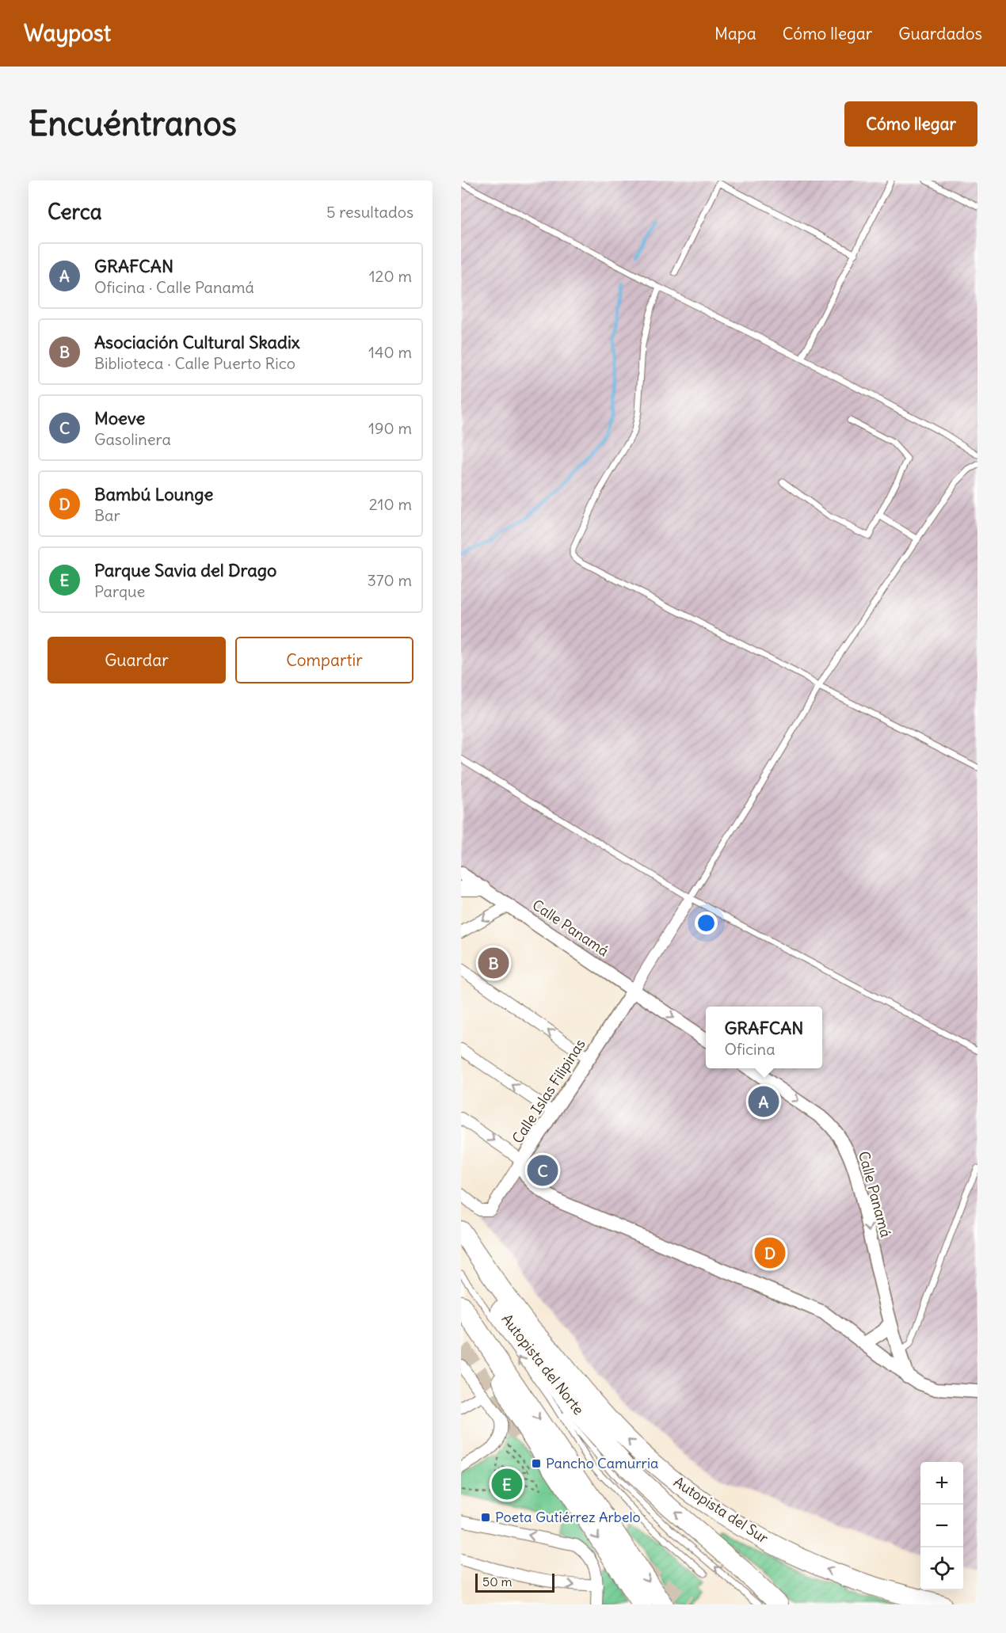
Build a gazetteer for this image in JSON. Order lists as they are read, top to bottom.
{
  "streets": {
    "highway": ["Autopista del Norte", "Autopista del Sur"],
    "street": ["Calle Panamá", "Calle Islas Filipinas"]
  },
  "crossings": [
    ["Calle Panamá", "Calle Islas Filipinas"]
  ],
  "one_way": ["Calle Panamá"],
  "places": {
    "transit": ["Pancho Camurria", "Poeta Gutiérrez Arbelo"]
  },
  "scale_bar": "50 m",
  "page": {
    "header": "Waypost",
    "nav": ["Mapa", "Cómo llegar", "Guardados"],
    "buttons": [
      "Cómo llegar",
      ["Guardar", "Compartir"]
    ],
    "title": "Encuéntranos",
    "heading": ["Cerca", "5 resultados"],
    "list": [
      {
        "mark": "A",
        "name": "GRAFCAN",
        "note": "Oficina · Calle Panamá",
        "value": "120 m"
      },
      {
        "mark": "B",
        "name": "Asociación Cultural Skadix",
        "note": "Biblioteca · Calle Puerto Rico",
        "value": "140 m"
      },
      {
        "mark": "C",
        "name": "Moeve",
        "note": "Gasolinera",
        "value": "190 m"
      },
      {
        "mark": "D",
        "name": "Bambú Lounge",
        "note": "Bar",
        "value": "210 m"
      },
      {
        "mark": "E",
        "name": "Parque Savia del Drago",
        "note": "Parque",
        "value": "370 m"
      }
    ],
    "pins": [
      "B",
      "A",
      "C",
      "D",
      "E"
    ],
    "popup": ["GRAFCAN", "Oficina"],
    "map_buttons": ["+", "−"],
    "scale": "50 m"
  }
}
